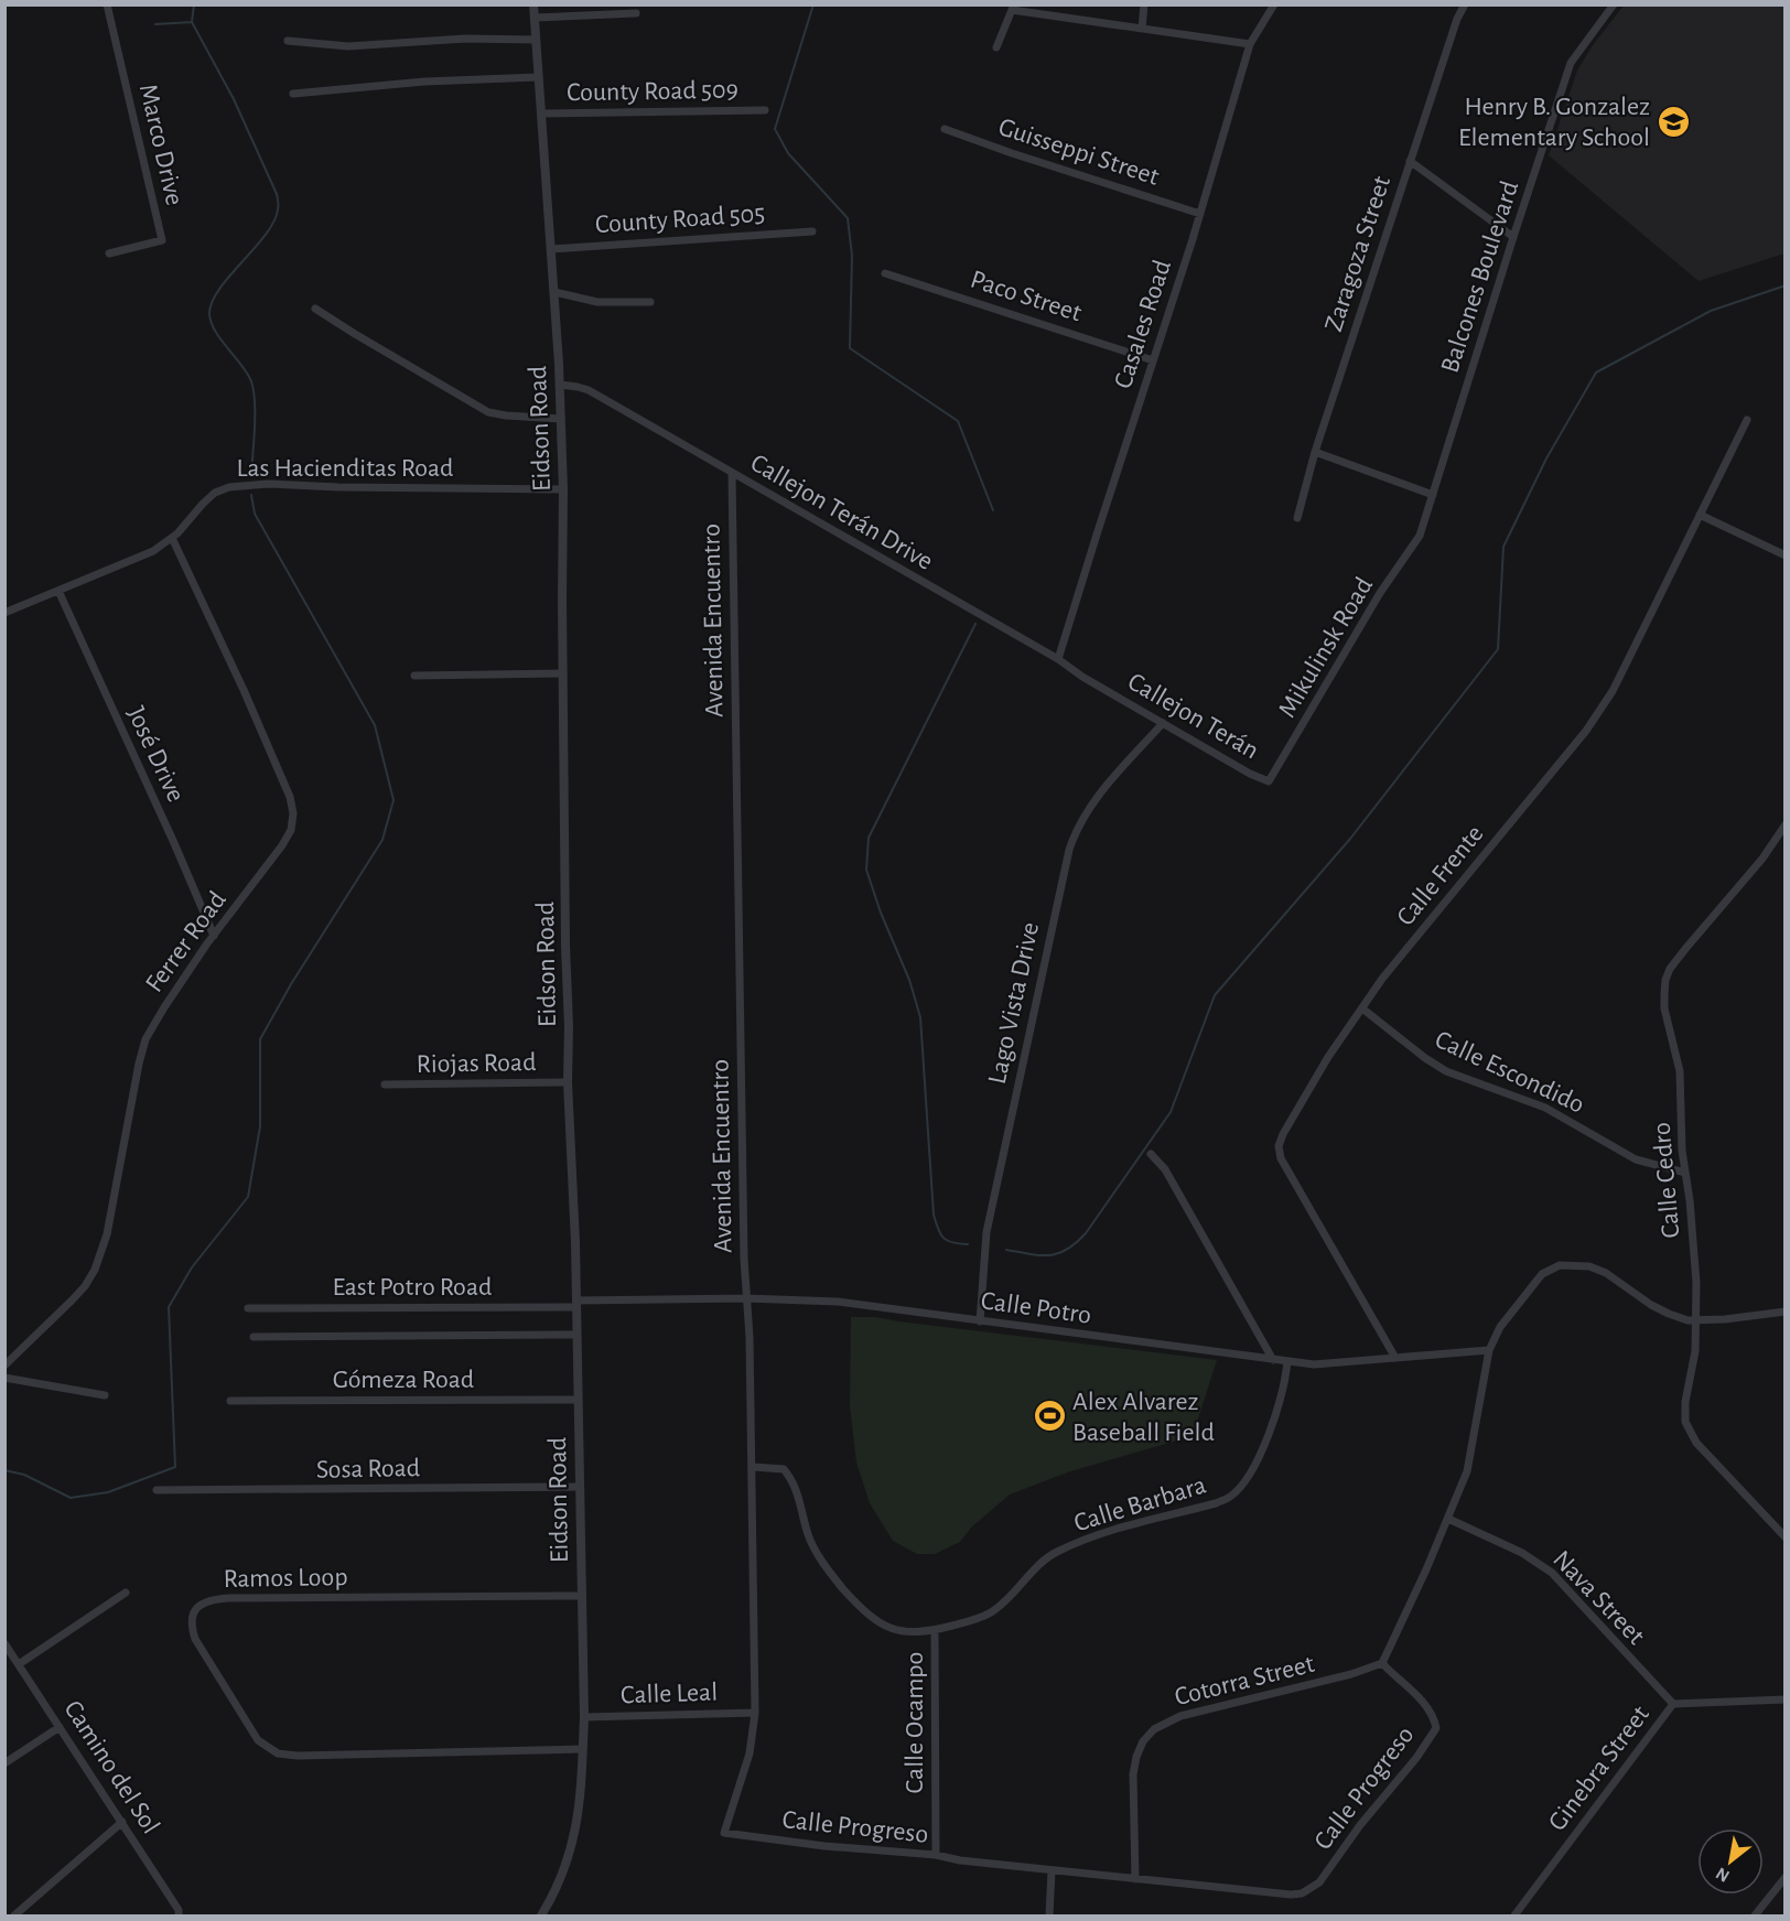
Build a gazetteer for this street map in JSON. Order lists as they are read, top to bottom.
{
  "streets": {
    "street": [
      "County Road 509",
      "Marco Drive",
      "Guisseppi Street",
      "County Road 505",
      "Zaragoza Street",
      "Balcones Boulevard",
      "Paco Street",
      "Casales Road",
      "Eidson Road",
      "Las Hacienditas Road",
      "Callejon Terán Drive",
      "Avenida Encuentro",
      "Mikulinsk Road",
      "Callejon Terán",
      "José Drive",
      "Calle Frente",
      "Ferrer Road",
      "Lago Vista Drive",
      "Riojas Road",
      "Calle Escondido",
      "Calle Cedro",
      "East Potro Road",
      "Calle Potro",
      "Gómeza Road",
      "Sosa Road",
      "Calle Barbara",
      "Ramos Loop",
      "Nava Street",
      "Cotorra Street",
      "Calle Leal",
      "Calle Ocampo",
      "Camino del Sol",
      "Ginebra Street",
      "Calle Progreso"
    ]
  },
  "crossings": [
    ["County Road 509", "Eidson Road"],
    ["Guisseppi Street", "Casales Road"],
    ["County Road 505", "Eidson Road"],
    ["Balcones Boulevard", "Mikulinsk Road"],
    ["Paco Street", "Casales Road"],
    ["Casales Road", "Callejon Terán Drive"],
    ["Eidson Road", "Las Hacienditas Road"],
    ["Eidson Road", "Callejon Terán Drive"],
    ["Eidson Road", "Riojas Road"],
    ["Eidson Road", "East Potro Road"],
    ["Eidson Road", "Calle Potro"],
    ["Eidson Road", "Gómeza Road"],
    ["Eidson Road", "Sosa Road"],
    ["Eidson Road", "Ramos Loop"],
    ["Eidson Road", "Calle Leal"],
    ["Las Hacienditas Road", "José Drive"],
    ["Las Hacienditas Road", "Ferrer Road"],
    ["Callejon Terán Drive", "Avenida Encuentro"],
    ["Callejon Terán Drive", "Callejon Terán"],
    ["Avenida Encuentro", "Calle Potro"],
    ["Avenida Encuentro", "Calle Barbara"],
    ["Avenida Encuentro", "Calle Leal"],
    ["Avenida Encuentro", "Calle Progreso"],
    ["Mikulinsk Road", "Callejon Terán"],
    ["Callejon Terán", "Lago Vista Drive"],
    ["José Drive", "Ferrer Road"],
    ["Calle Frente", "Calle Escondido"],
    ["Calle Frente", "Calle Potro"],
    ["Lago Vista Drive", "Calle Potro"],
    ["Calle Escondido", "Calle Cedro"],
    ["East Potro Road", "Calle Potro"],
    ["Calle Potro", "Calle Barbara"],
    ["Calle Barbara", "Calle Ocampo"],
    ["Nava Street", "Ginebra Street"],
    ["Cotorra Street", "Calle Progreso"],
    ["Calle Ocampo", "Calle Progreso"]
  ],
  "places": {
    "school or university": ["Henry B. Gonzalez Elementary School"],
    "sports": ["Alex Alvarez Baseball Field"]
  },
  "north": "bottom left"
}
